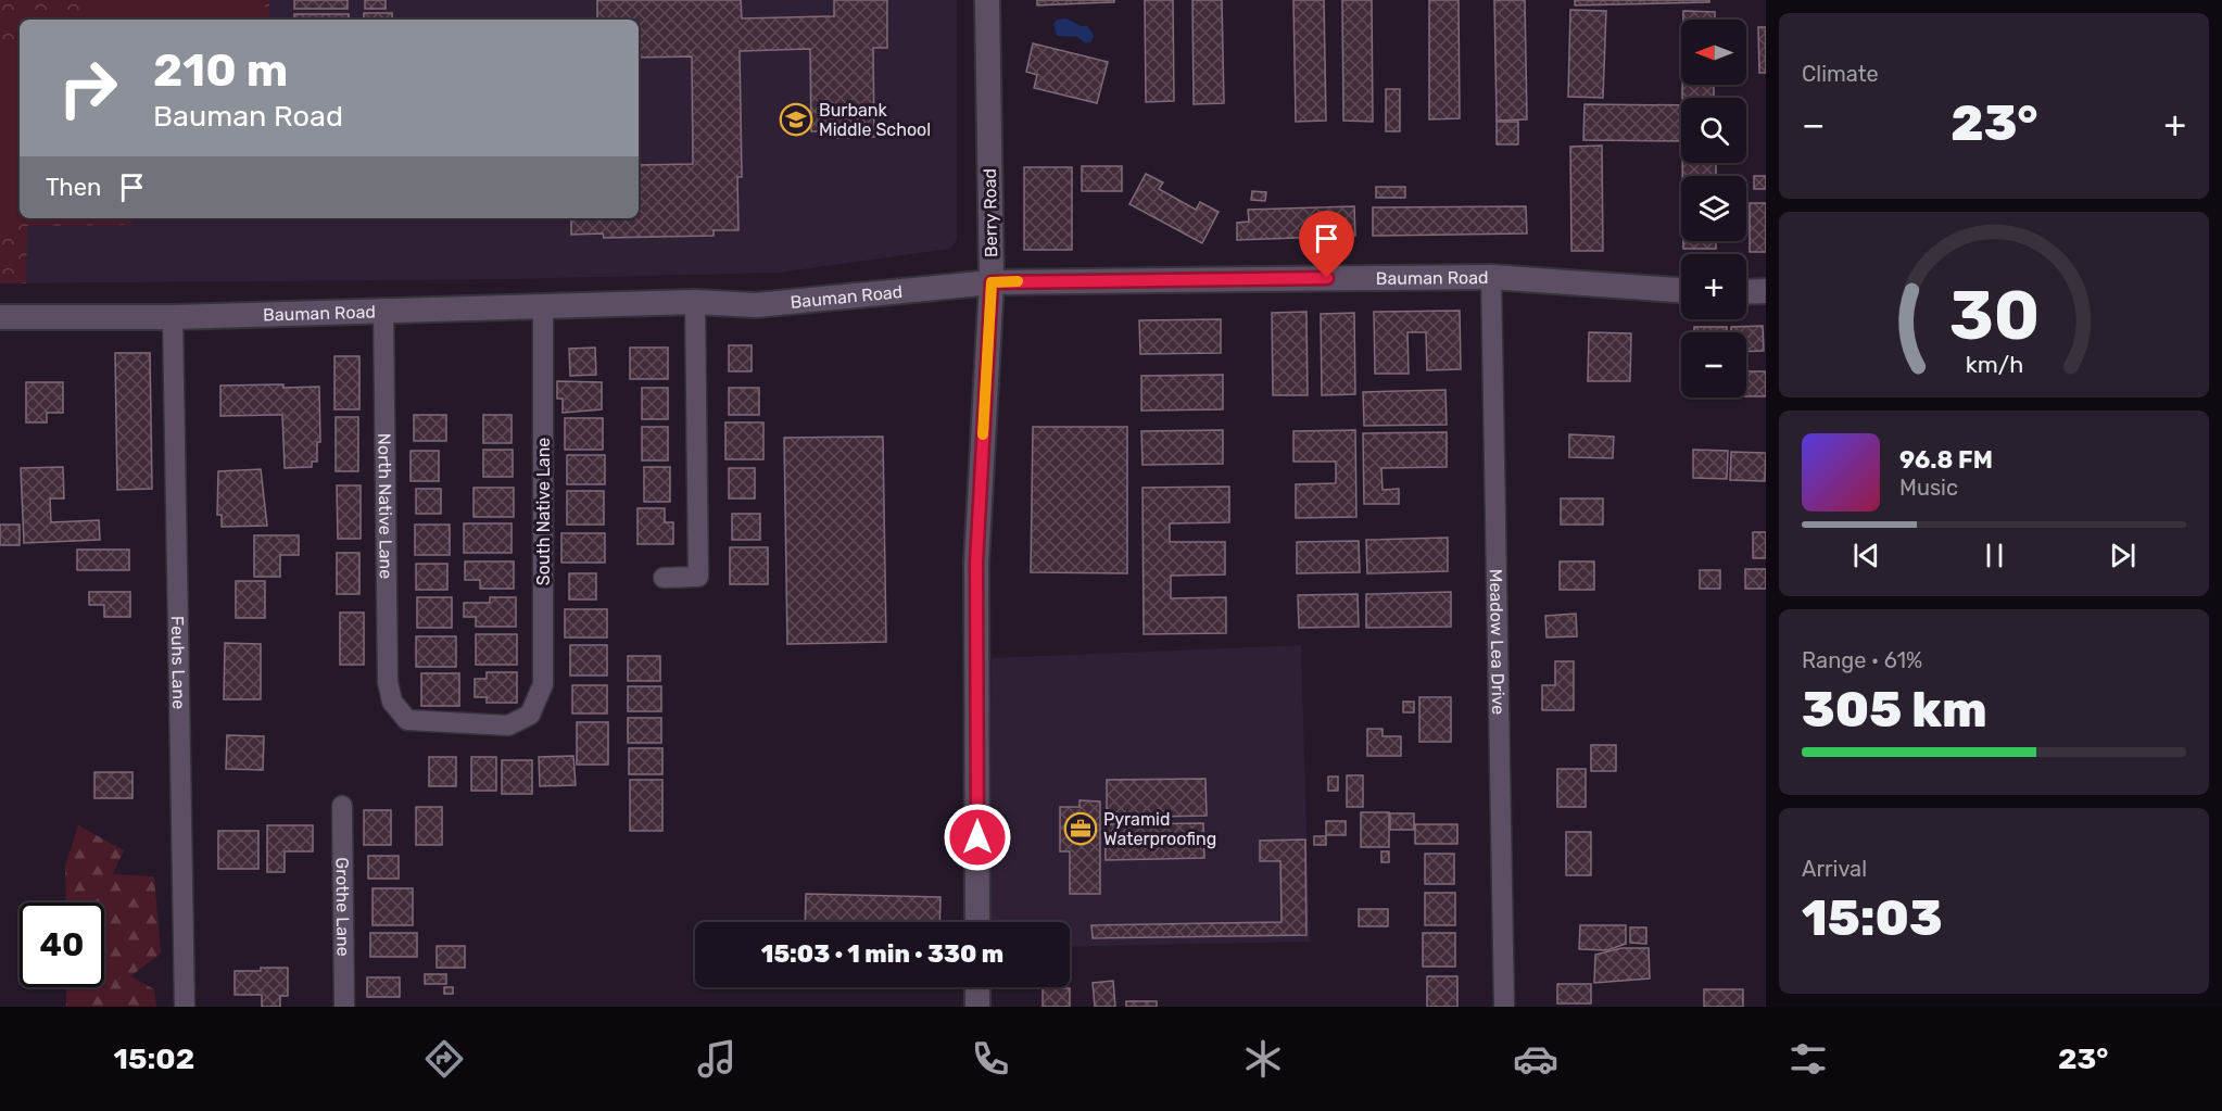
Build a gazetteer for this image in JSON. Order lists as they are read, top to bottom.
{
  "streets": {
    "street": [
      "Berry Road",
      "Bauman Road",
      "North Native Lane",
      "South Native Lane",
      "Meadow Lea Drive",
      "Feuhs Lane",
      "Grothe Lane"
    ]
  },
  "crossings": [
    ["Berry Road", "Bauman Road"],
    ["Bauman Road", "North Native Lane"],
    ["Bauman Road", "South Native Lane"],
    ["Bauman Road", "Meadow Lea Drive"],
    ["Bauman Road", "Feuhs Lane"],
    ["North Native Lane", "South Native Lane"]
  ],
  "places": {
    "school or university": ["Burbank Middle School"],
    "office": ["Pyramid Waterproofing"]
  },
  "north": "left",
  "page": {
    "tile": [
      "Climate",
      ["Range · 61%", "305 km"],
      ["Arrival", "15:03"]
    ],
    "map_buttons": ["+", "−"],
    "turn": ["210 m", "Bauman Road"],
    "heat": ["−", "23°", "+"],
    "then": "Then",
    "song": ["96.8 FM", "Music"],
    "limit": "40",
    "trip": "15:03 · 1 min · 330 m",
    "tabs": ["15:02", "23°"],
    "gauge": ["30", "km/h"]
  }
}
